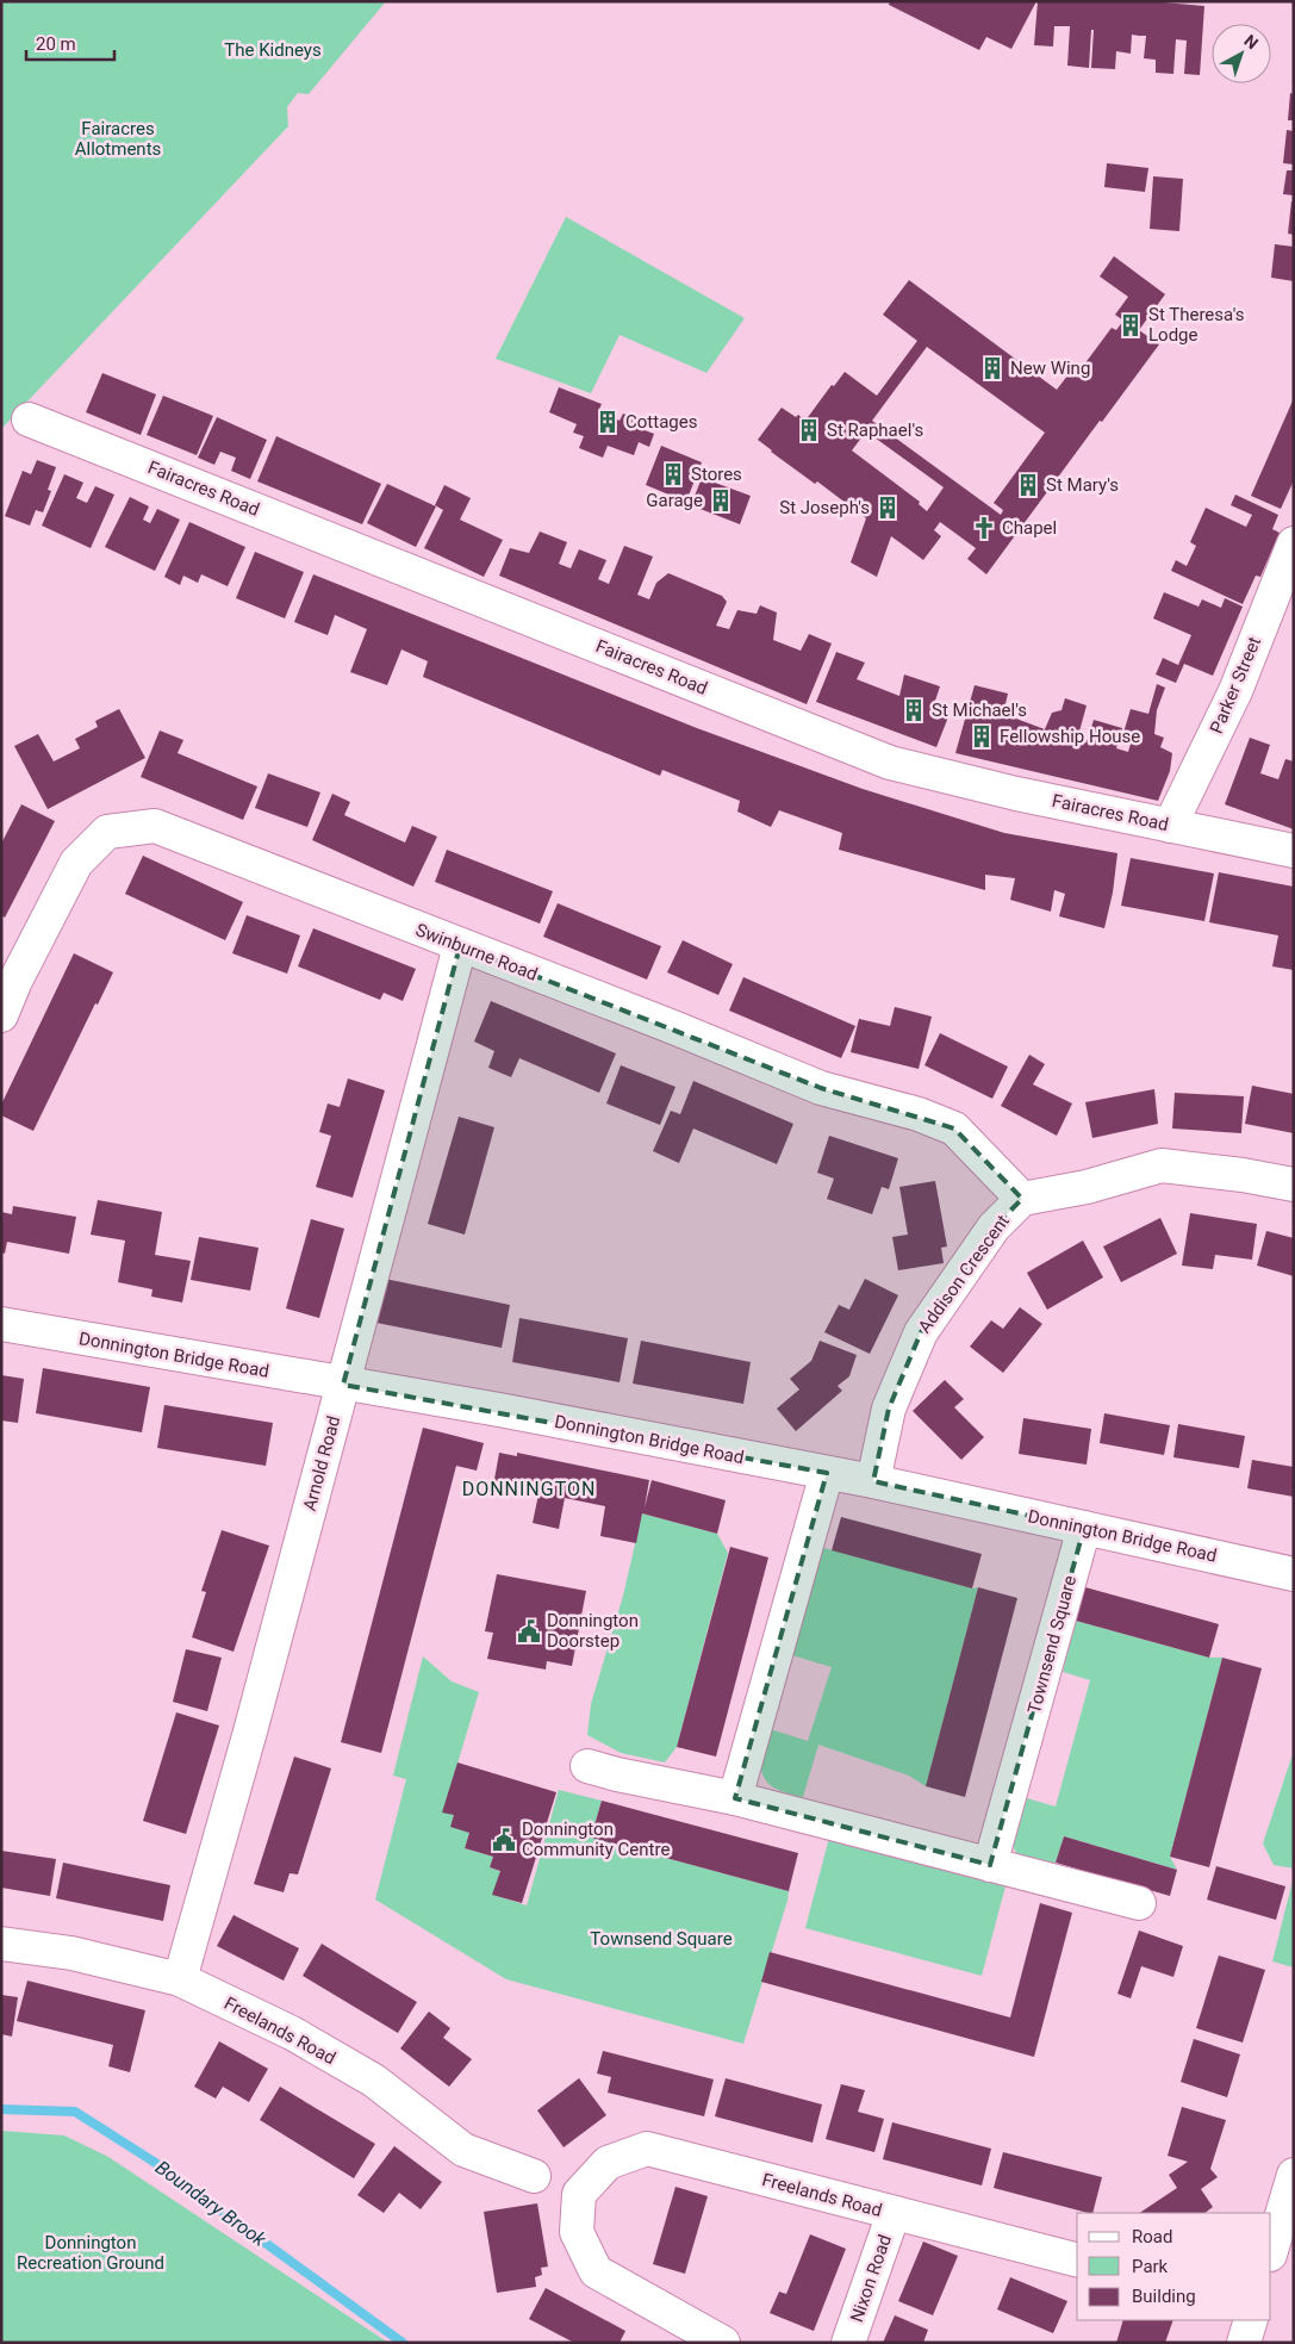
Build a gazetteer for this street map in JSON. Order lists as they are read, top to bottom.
{
  "streets": {
    "street": [
      "Fairacres Road",
      "Parker Street",
      "Swinburne Road",
      "Addison Crescent",
      "Donnington Bridge Road",
      "Arnold Road",
      "Townsend Square",
      "Freelands Road",
      "Nixon Road"
    ]
  },
  "crossings": [
    ["Fairacres Road", "Parker Street"],
    ["Swinburne Road", "Addison Crescent"],
    ["Swinburne Road", "Arnold Road"],
    ["Addison Crescent", "Donnington Bridge Road"],
    ["Donnington Bridge Road", "Arnold Road"],
    ["Donnington Bridge Road", "Townsend Square"],
    ["Arnold Road", "Freelands Road"],
    ["Freelands Road", "Nixon Road"]
  ],
  "districts": ["DONNINGTON"],
  "water": ["Boundary Brook"],
  "parks": [
    "The Kidneys",
    "Fairacres Allotments",
    "Townsend Square",
    "Donnington Recreation Ground"
  ],
  "places": {
    "building": [
      "St Theresa's Lodge",
      "New Wing",
      "Cottages",
      "St Raphael's",
      "Stores",
      "St Mary's",
      "Garage",
      "St Joseph's",
      "St Michael's",
      "Fellowship House"
    ],
    "church": ["Chapel"],
    "public building": ["Donnington Doorstep", "Donnington Community Centre"]
  },
  "legend": ["Road", "Park", "Building"],
  "scale_bar": "20 m",
  "north": "top right"
}
